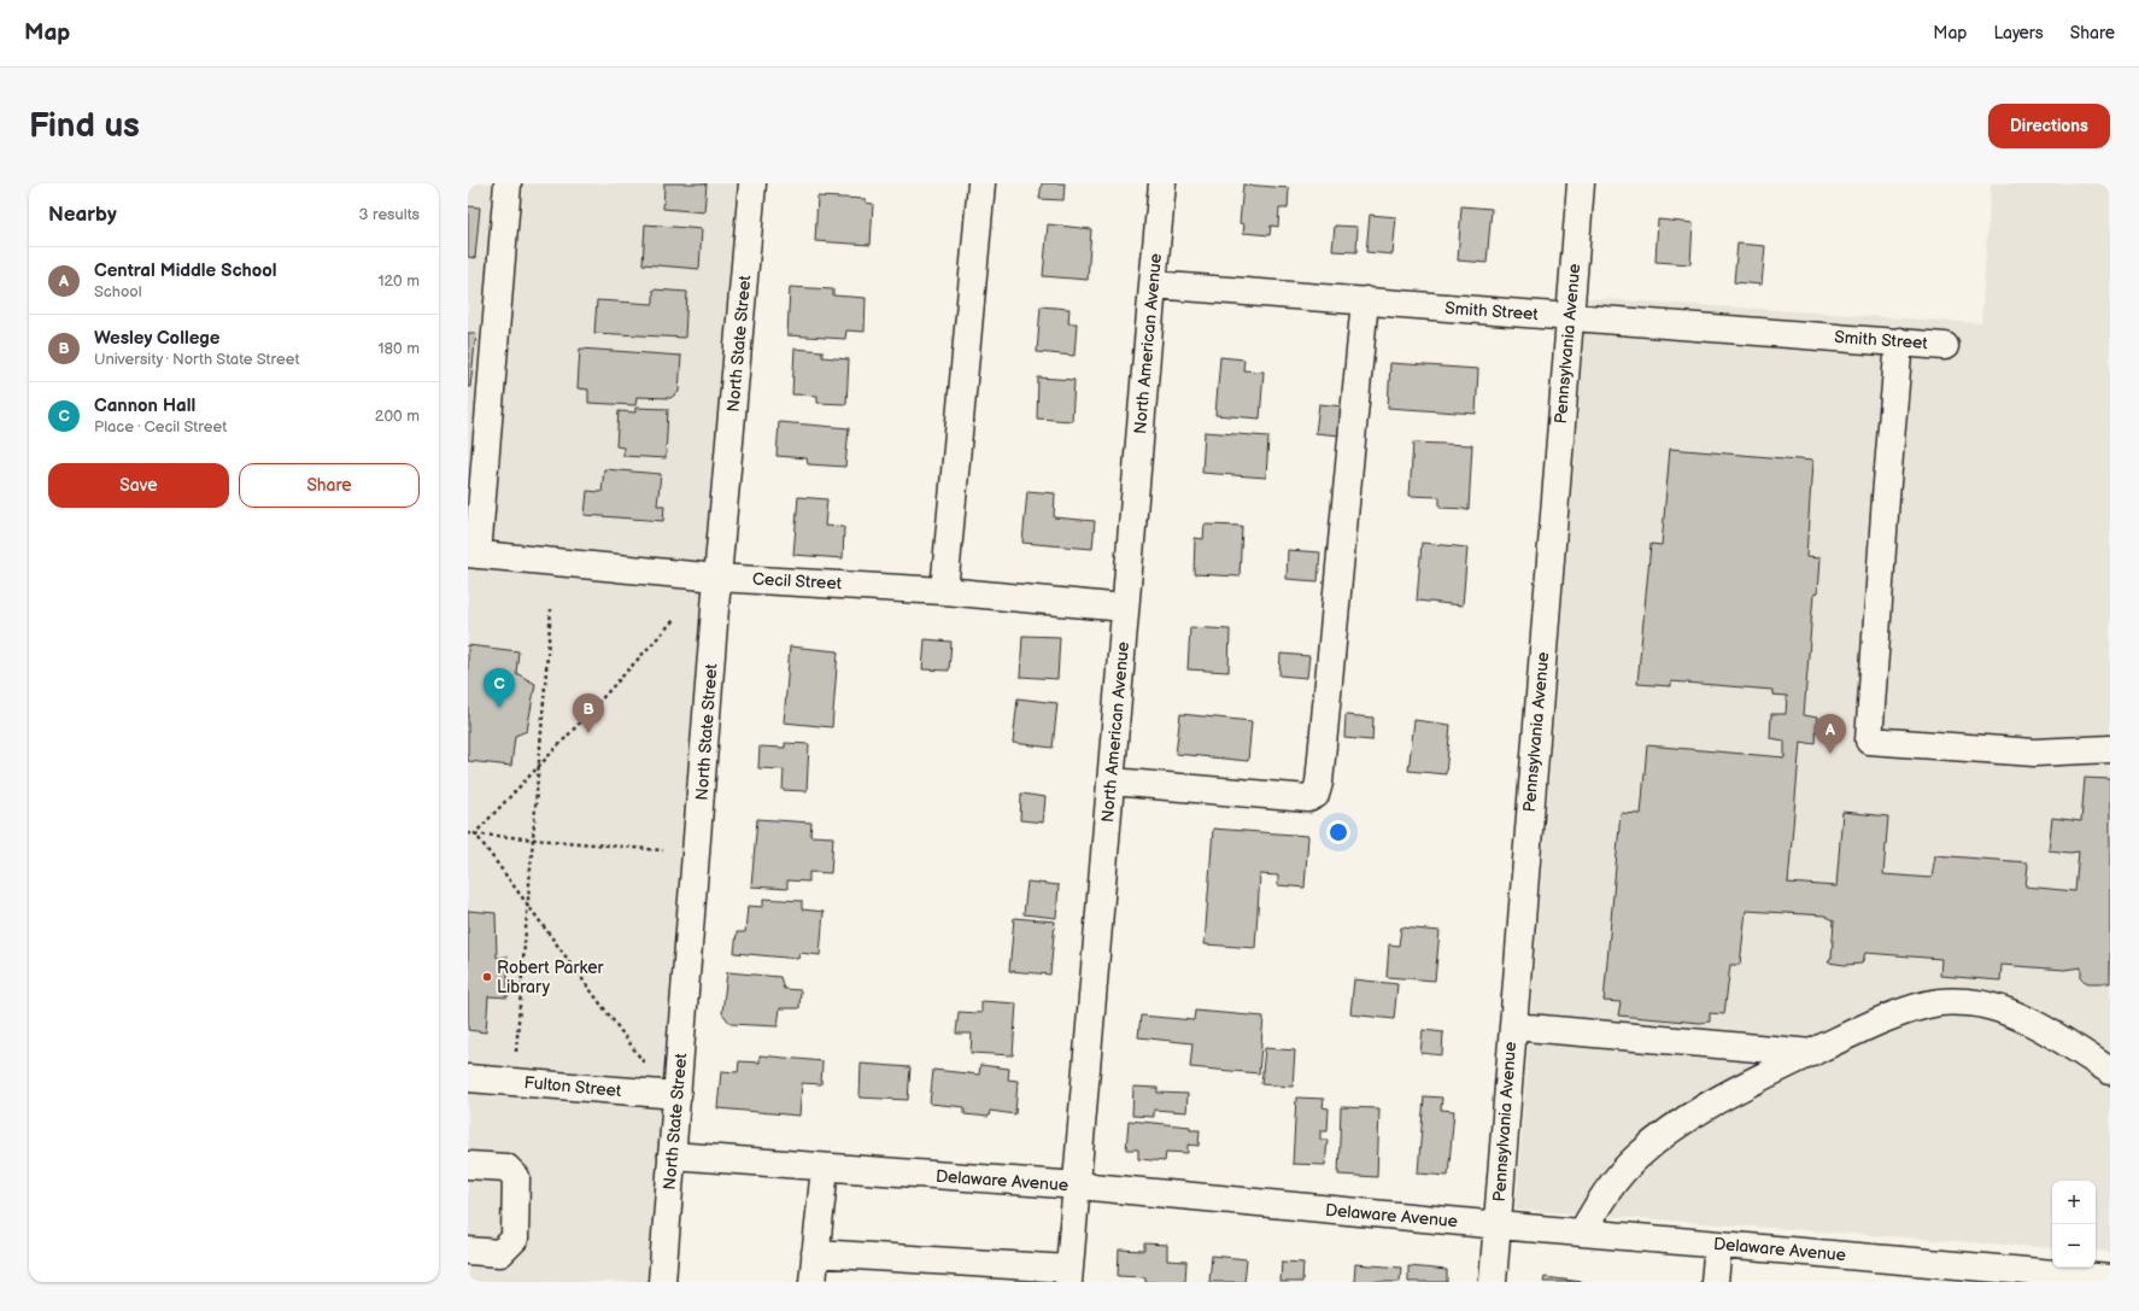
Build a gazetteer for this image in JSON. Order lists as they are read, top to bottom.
{
  "streets": {
    "street": [
      "Smith Street",
      "North State Street",
      "North American Avenue",
      "Pennsylvania Avenue",
      "Cecil Street",
      "Fulton Street",
      "Delaware Avenue"
    ]
  },
  "crossings": [
    ["Smith Street", "North American Avenue"],
    ["Smith Street", "Pennsylvania Avenue"],
    ["North State Street", "Cecil Street"],
    ["North State Street", "Fulton Street"],
    ["North State Street", "Delaware Avenue"],
    ["North American Avenue", "Cecil Street"],
    ["North American Avenue", "Delaware Avenue"],
    ["Pennsylvania Avenue", "Delaware Avenue"]
  ],
  "places": ["Robert Parker Library"],
  "page": {
    "header": "Map",
    "nav": ["Map", "Layers", "Share"],
    "buttons": [
      "Directions",
      ["Save", "Share"]
    ],
    "title": "Find us",
    "heading": ["Nearby", "3 results"],
    "list": [
      {
        "mark": "A",
        "name": "Central Middle School",
        "note": "School",
        "value": "120 m"
      },
      {
        "mark": "B",
        "name": "Wesley College",
        "note": "University · North State Street",
        "value": "180 m"
      },
      {
        "mark": "C",
        "name": "Cannon Hall",
        "note": "Place · Cecil Street",
        "value": "200 m"
      }
    ],
    "pins": ["C", "B", "A"],
    "map_buttons": ["+", "−"]
  }
}
